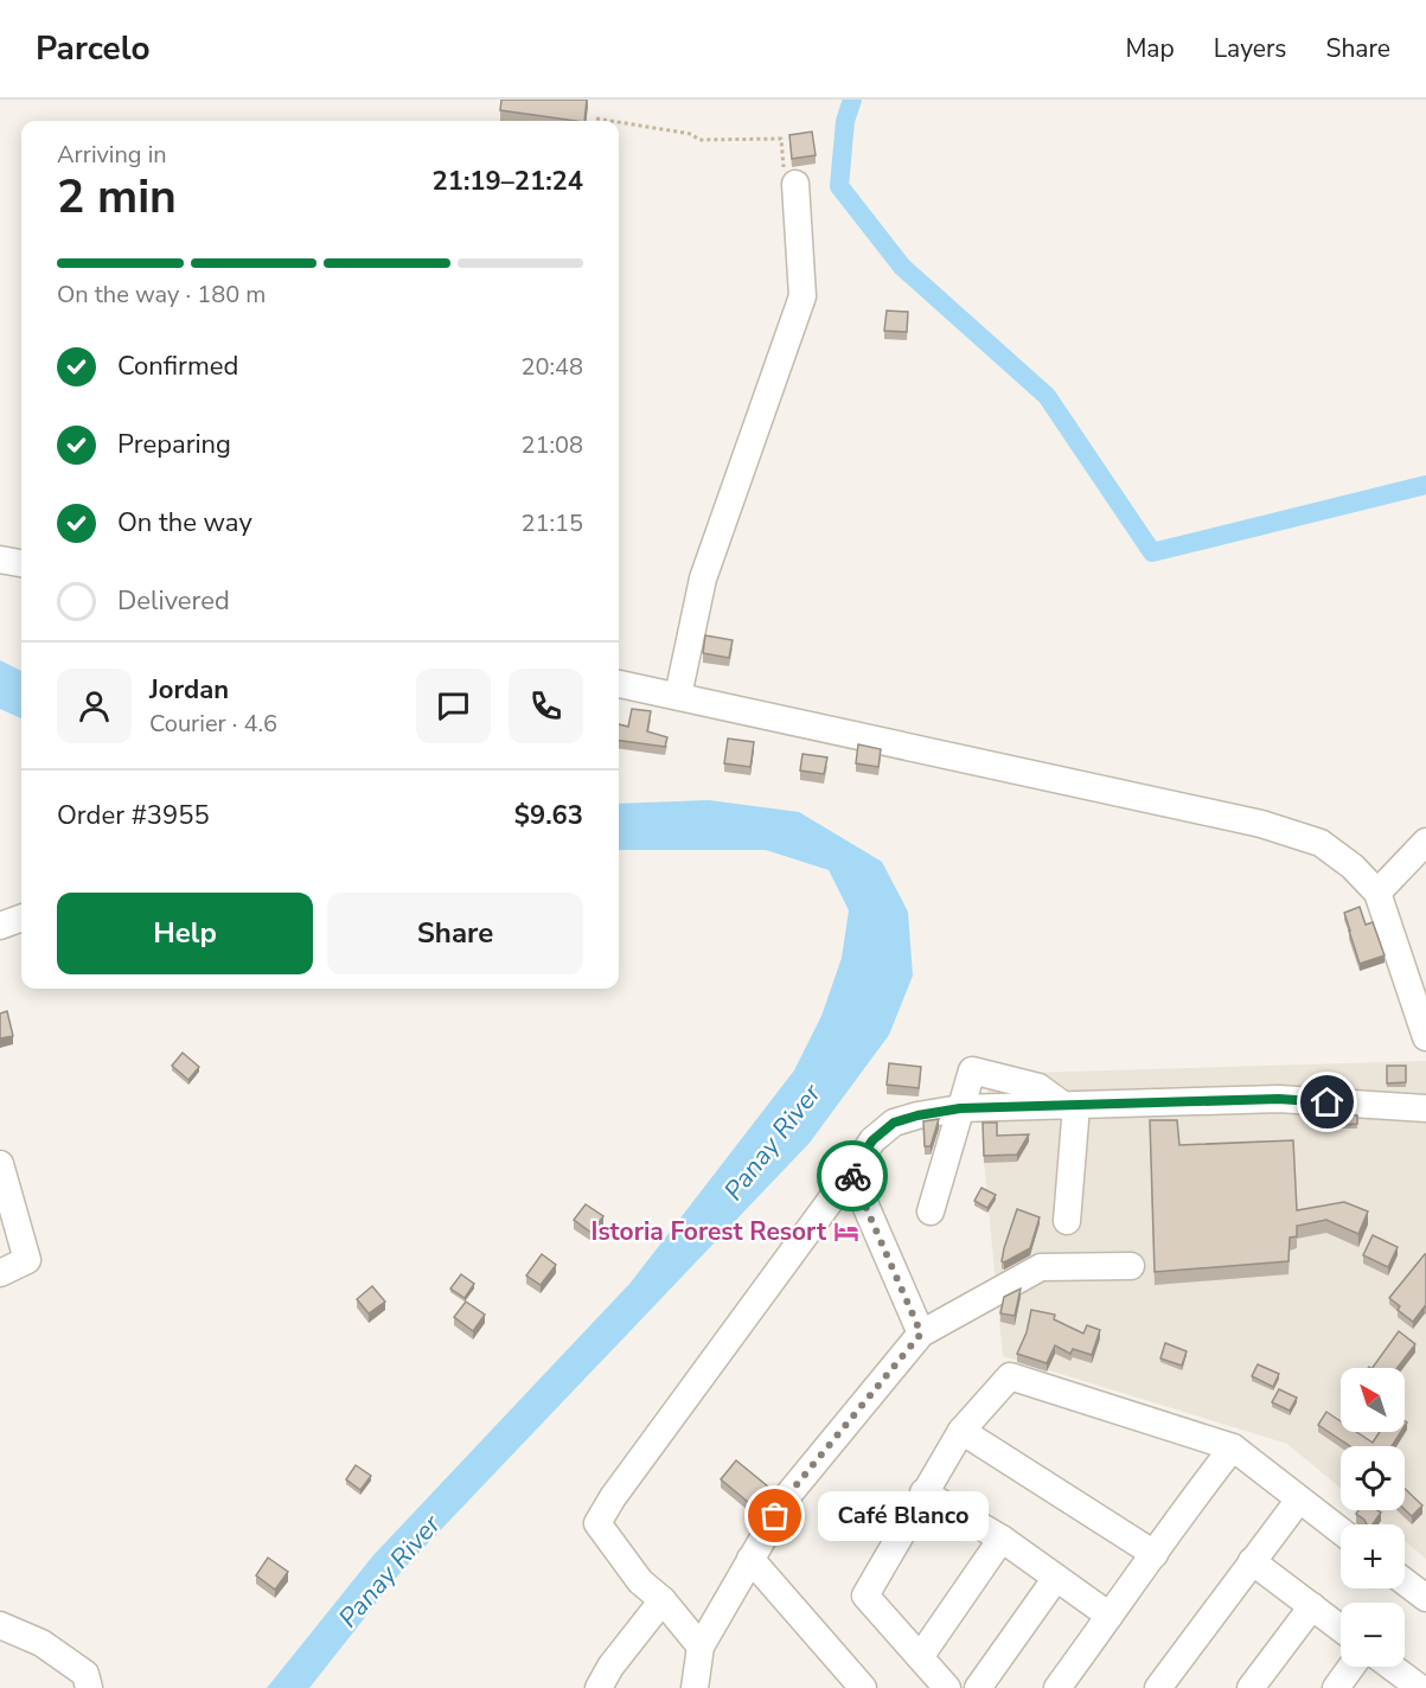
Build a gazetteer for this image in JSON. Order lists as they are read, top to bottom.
{
  "water": ["Panay River"],
  "places": {
    "hotel": ["Istoria Forest Resort"],
    "other": ["Café Blanco"]
  },
  "north": "top left",
  "page": {
    "header": "Parcelo",
    "nav": ["Map", "Layers", "Share"],
    "heading": ["2 min", "Arriving in", "21:19–21:24"],
    "panel": [
      "Jordan",
      "Courier · 4.6",
      "Order #3955",
      "$9.63"
    ],
    "bar": "On the way · 180 m",
    "list": [
      ["Confirmed", "20:48"],
      ["Preparing", "21:08"],
      ["On the way", "21:15"],
      "Delivered"
    ],
    "buttons": ["Help", "Share"],
    "map_buttons": ["+", "−"],
    "bubble": "Café Blanco"
  }
}
